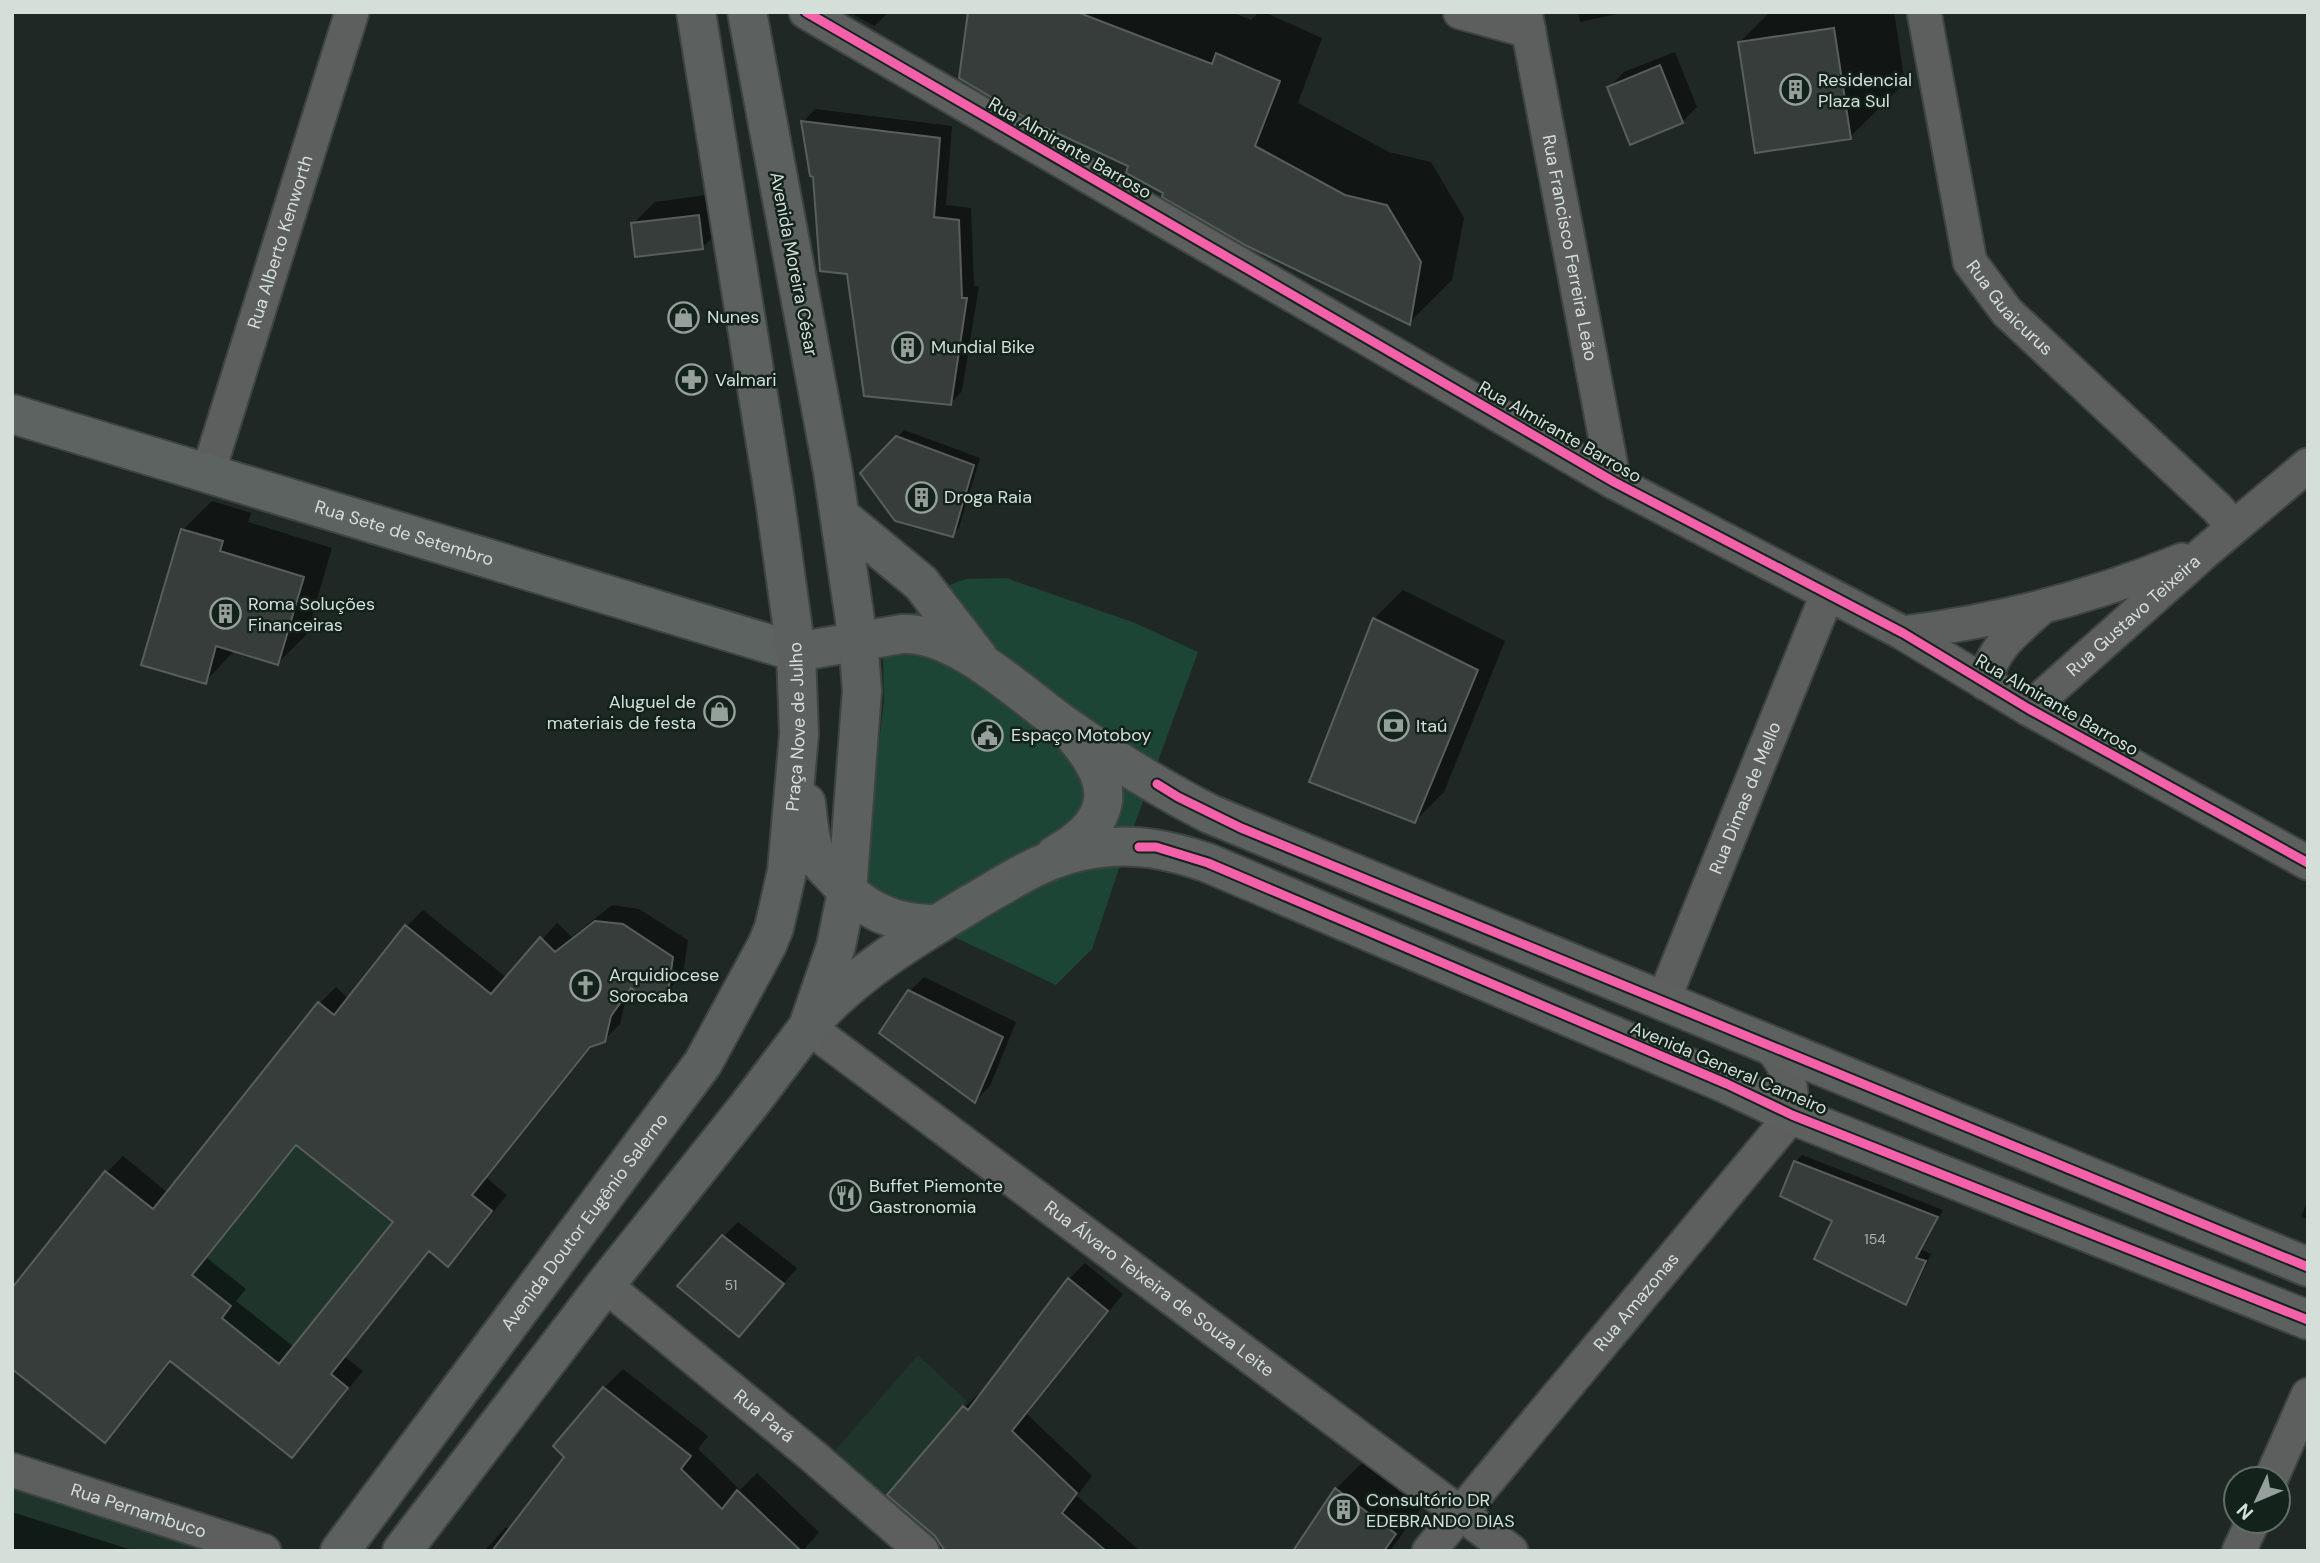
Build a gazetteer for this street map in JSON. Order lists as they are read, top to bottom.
{
  "streets": {
    "main road": [
      "Avenida Moreira César",
      "Rua Sete de Setembro",
      "Praça Nove de Julho",
      "Avenida General Carneiro",
      "Avenida Doutor Eugênio Salerno"
    ],
    "street": [
      "Rua Almirante Barroso",
      "Rua Alberto Kenworth",
      "Rua Francisco Ferreira Leão",
      "Rua Guaicurus",
      "Rua Gustavo Teixeira",
      "Rua Dimas de Mello",
      "Rua Álvaro Teixeira de Souza Leite",
      "Rua Amazonas",
      "Rua Pará",
      "Rua Pernambuco"
    ]
  },
  "crossings": [
    ["Rua Almirante Barroso", "Rua Francisco Ferreira Leão"],
    ["Rua Almirante Barroso", "Rua Gustavo Teixeira"],
    ["Rua Almirante Barroso", "Rua Dimas de Mello"],
    ["Rua Alberto Kenworth", "Rua Sete de Setembro"],
    ["Rua Guaicurus", "Rua Gustavo Teixeira"],
    ["Rua Sete de Setembro", "Praça Nove de Julho"],
    ["Praça Nove de Julho", "Avenida Doutor Eugênio Salerno"],
    ["Rua Dimas de Mello", "Avenida General Carneiro"],
    ["Avenida General Carneiro", "Rua Amazonas"],
    ["Rua Álvaro Teixeira de Souza Leite", "Rua Amazonas"]
  ],
  "places": {
    "building": [
      "Residencial Plaza Sul",
      "Mundial Bike",
      "Droga Raia",
      "Roma Soluções Financeiras",
      "Consultório DR EDEBRANDO DIAS"
    ],
    "shop": ["Nunes", "Aluguel de materiais de festa"],
    "pharmacy": ["Valmari"],
    "bank": ["Itaú"],
    "public building": ["Espaço Motoboy"],
    "church": ["Arquidiocese Sorocaba"],
    "restaurant": ["Buffet Piemonte Gastronomia"]
  },
  "house_numbers": ["154", "51"],
  "north": "bottom left"
}
